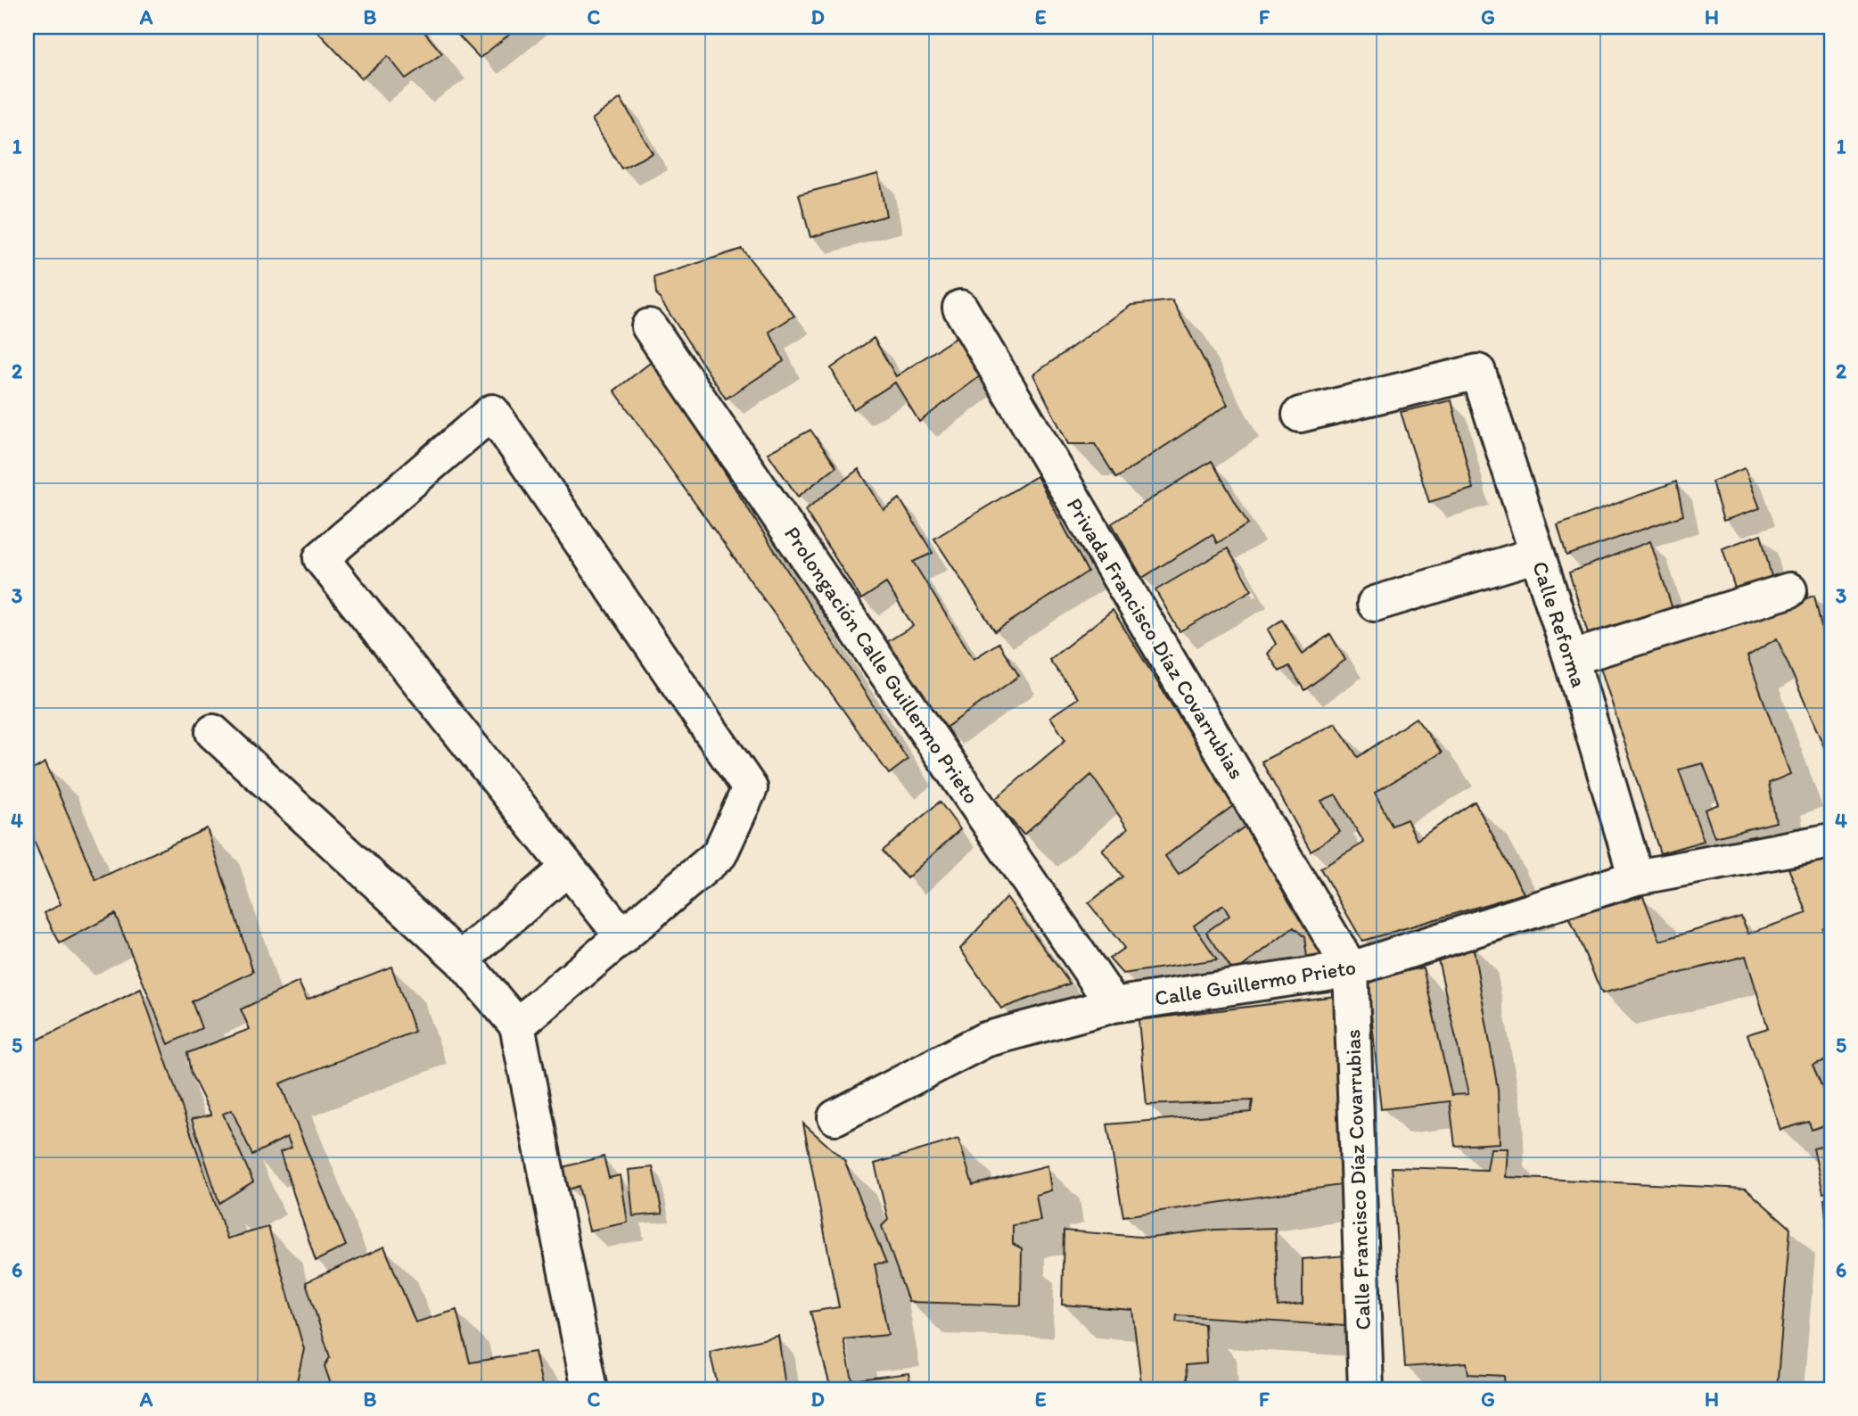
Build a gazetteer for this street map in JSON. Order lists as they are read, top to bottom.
{
  "streets": {
    "street": [
      "Calle Reforma",
      "Privada Francisco Díaz Covarrubias",
      "Prolongación Calle Guillermo Prieto",
      "Calle Guillermo Prieto",
      "Calle Francisco Díaz Covarrubias"
    ]
  },
  "crossings": [
    ["Calle Reforma", "Calle Guillermo Prieto"],
    ["Privada Francisco Díaz Covarrubias", "Calle Guillermo Prieto"],
    ["Privada Francisco Díaz Covarrubias", "Calle Francisco Díaz Covarrubias"],
    ["Prolongación Calle Guillermo Prieto", "Calle Guillermo Prieto"],
    ["Calle Guillermo Prieto", "Calle Francisco Díaz Covarrubias"]
  ],
  "grid": {
    "columns": [
      "A",
      "B",
      "C",
      "D",
      "E",
      "F",
      "G",
      "H"
    ],
    "rows": [
      "1",
      "2",
      "3",
      "4",
      "5",
      "6"
    ]
  }
}
